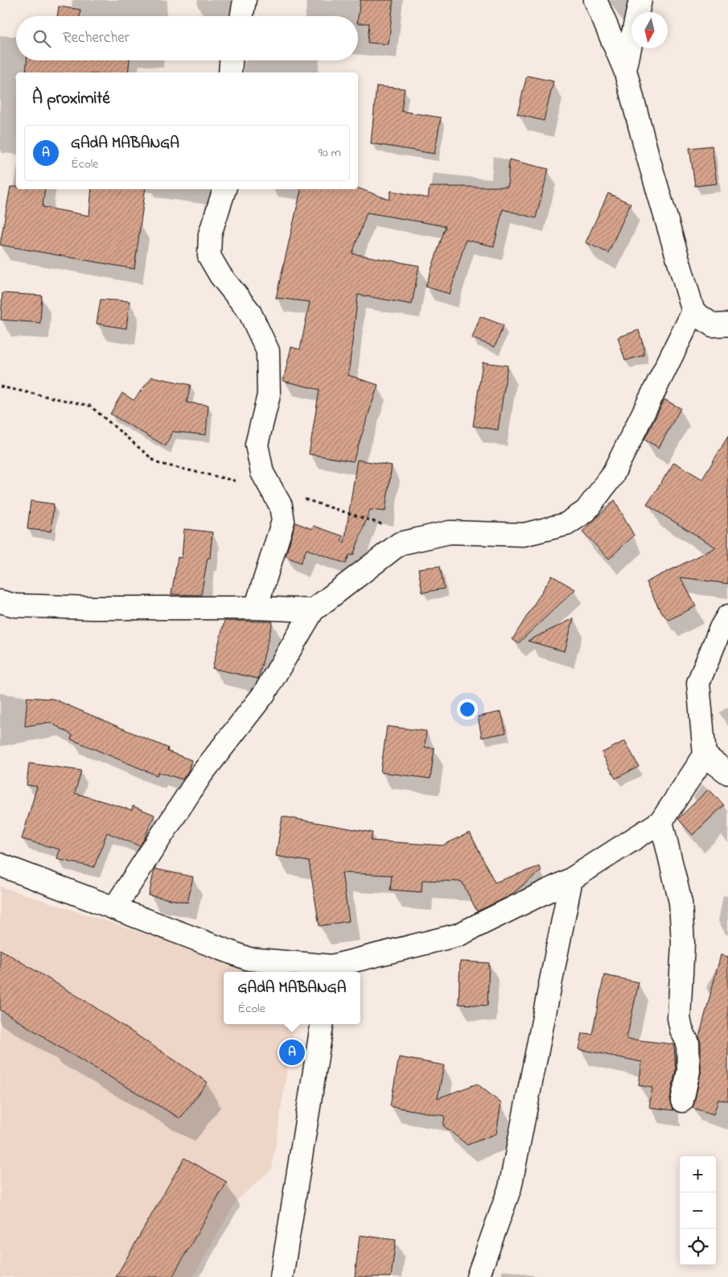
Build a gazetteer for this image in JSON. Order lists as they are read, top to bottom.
{
  "north": "bottom",
  "page": {
    "search": "Rechercher",
    "heading": "À proximité",
    "list": [
      {
        "mark": "A",
        "name": "GAdA MABANGA",
        "note": "École",
        "value": "90 m"
      }
    ],
    "popup": ["GAdA MABANGA", "École"],
    "pins": "A",
    "map_buttons": ["+", "−"]
  }
}
